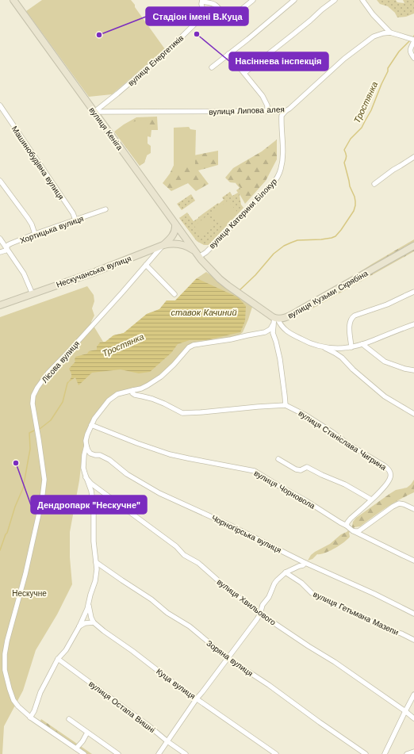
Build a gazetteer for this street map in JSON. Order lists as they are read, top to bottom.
{
  "streets": {
    "main road": ["вулиця Кеніга", "Нескучанська вулиця", "вулиця Кузьми Скрябіна"],
    "street": [
      "вулиця Енергетиків",
      "вулиця Липова алея",
      "Машинобудівна вулиця",
      "вулиця Катерини Білокур",
      "Хортицька вулиця",
      "Лісова вулиця",
      "вулиця Станіслава Чигрина",
      "вулиця Чорновола",
      "Чорногірська вулиця",
      "вулиця Хвильового",
      "вулиця Гетьмана Мазепи",
      "Зоряна вулиця",
      "Куца вулиця",
      "вулиця Остапа Вишні"
    ]
  },
  "crossings": [
    ["вулиця Енергетиків", "вулиця Липова алея"],
    ["вулиця Енергетиків", "вулиця Кеніга"],
    ["вулиця Липова алея", "вулиця Кеніга"],
    ["вулиця Липова алея", "вулиця Катерини Білокур"],
    ["вулиця Кеніга", "вулиця Катерини Білокур"],
    ["вулиця Кеніга", "Нескучанська вулиця"],
    ["Машинобудівна вулиця", "Хортицька вулиця"],
    ["Нескучанська вулиця", "Лісова вулиця"],
    ["вулиця Станіслава Чигрина", "вулиця Чорновола"]
  ],
  "water": ["Тростянка", "ставок Качиний"],
  "parks": ["Нескучне"],
  "places": ["Насіннева інспекція", "Стадіон імені В.Куца", "Дендропарк \"Нескучне\""]
}
